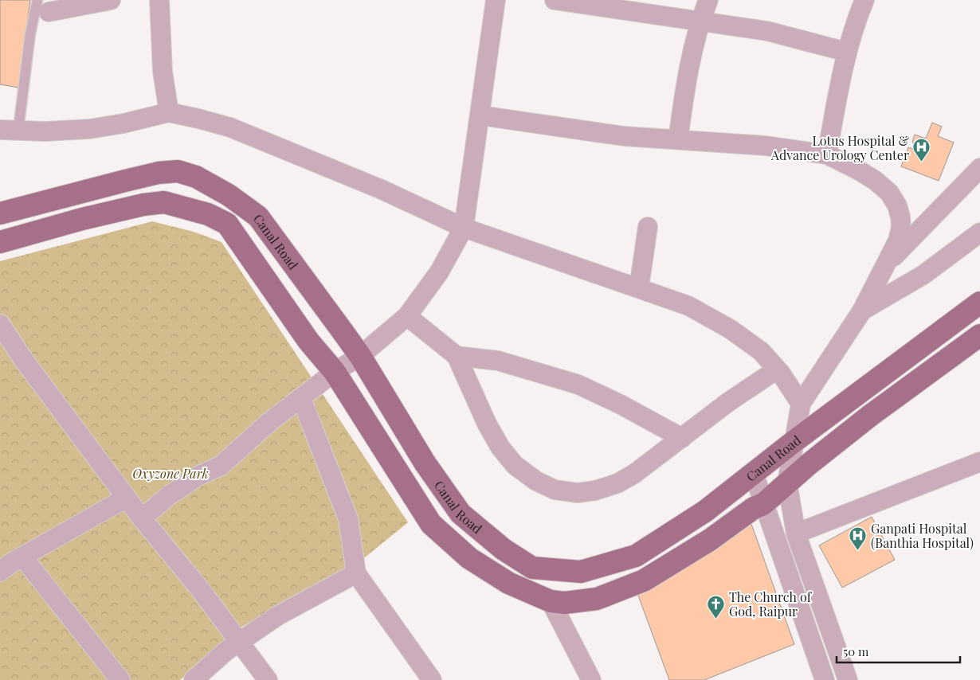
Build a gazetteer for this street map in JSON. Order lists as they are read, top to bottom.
{
  "streets": {
    "main road": ["Canal Road"]
  },
  "parks": ["Oxyzone Park"],
  "places": {
    "hospital": ["Lotus Hospital & Advance Urology Center", "Ganpati Hospital (Banthia Hospital)"],
    "church": ["The Church of God, Raipur"]
  },
  "scale_bar": "50 m"
}
